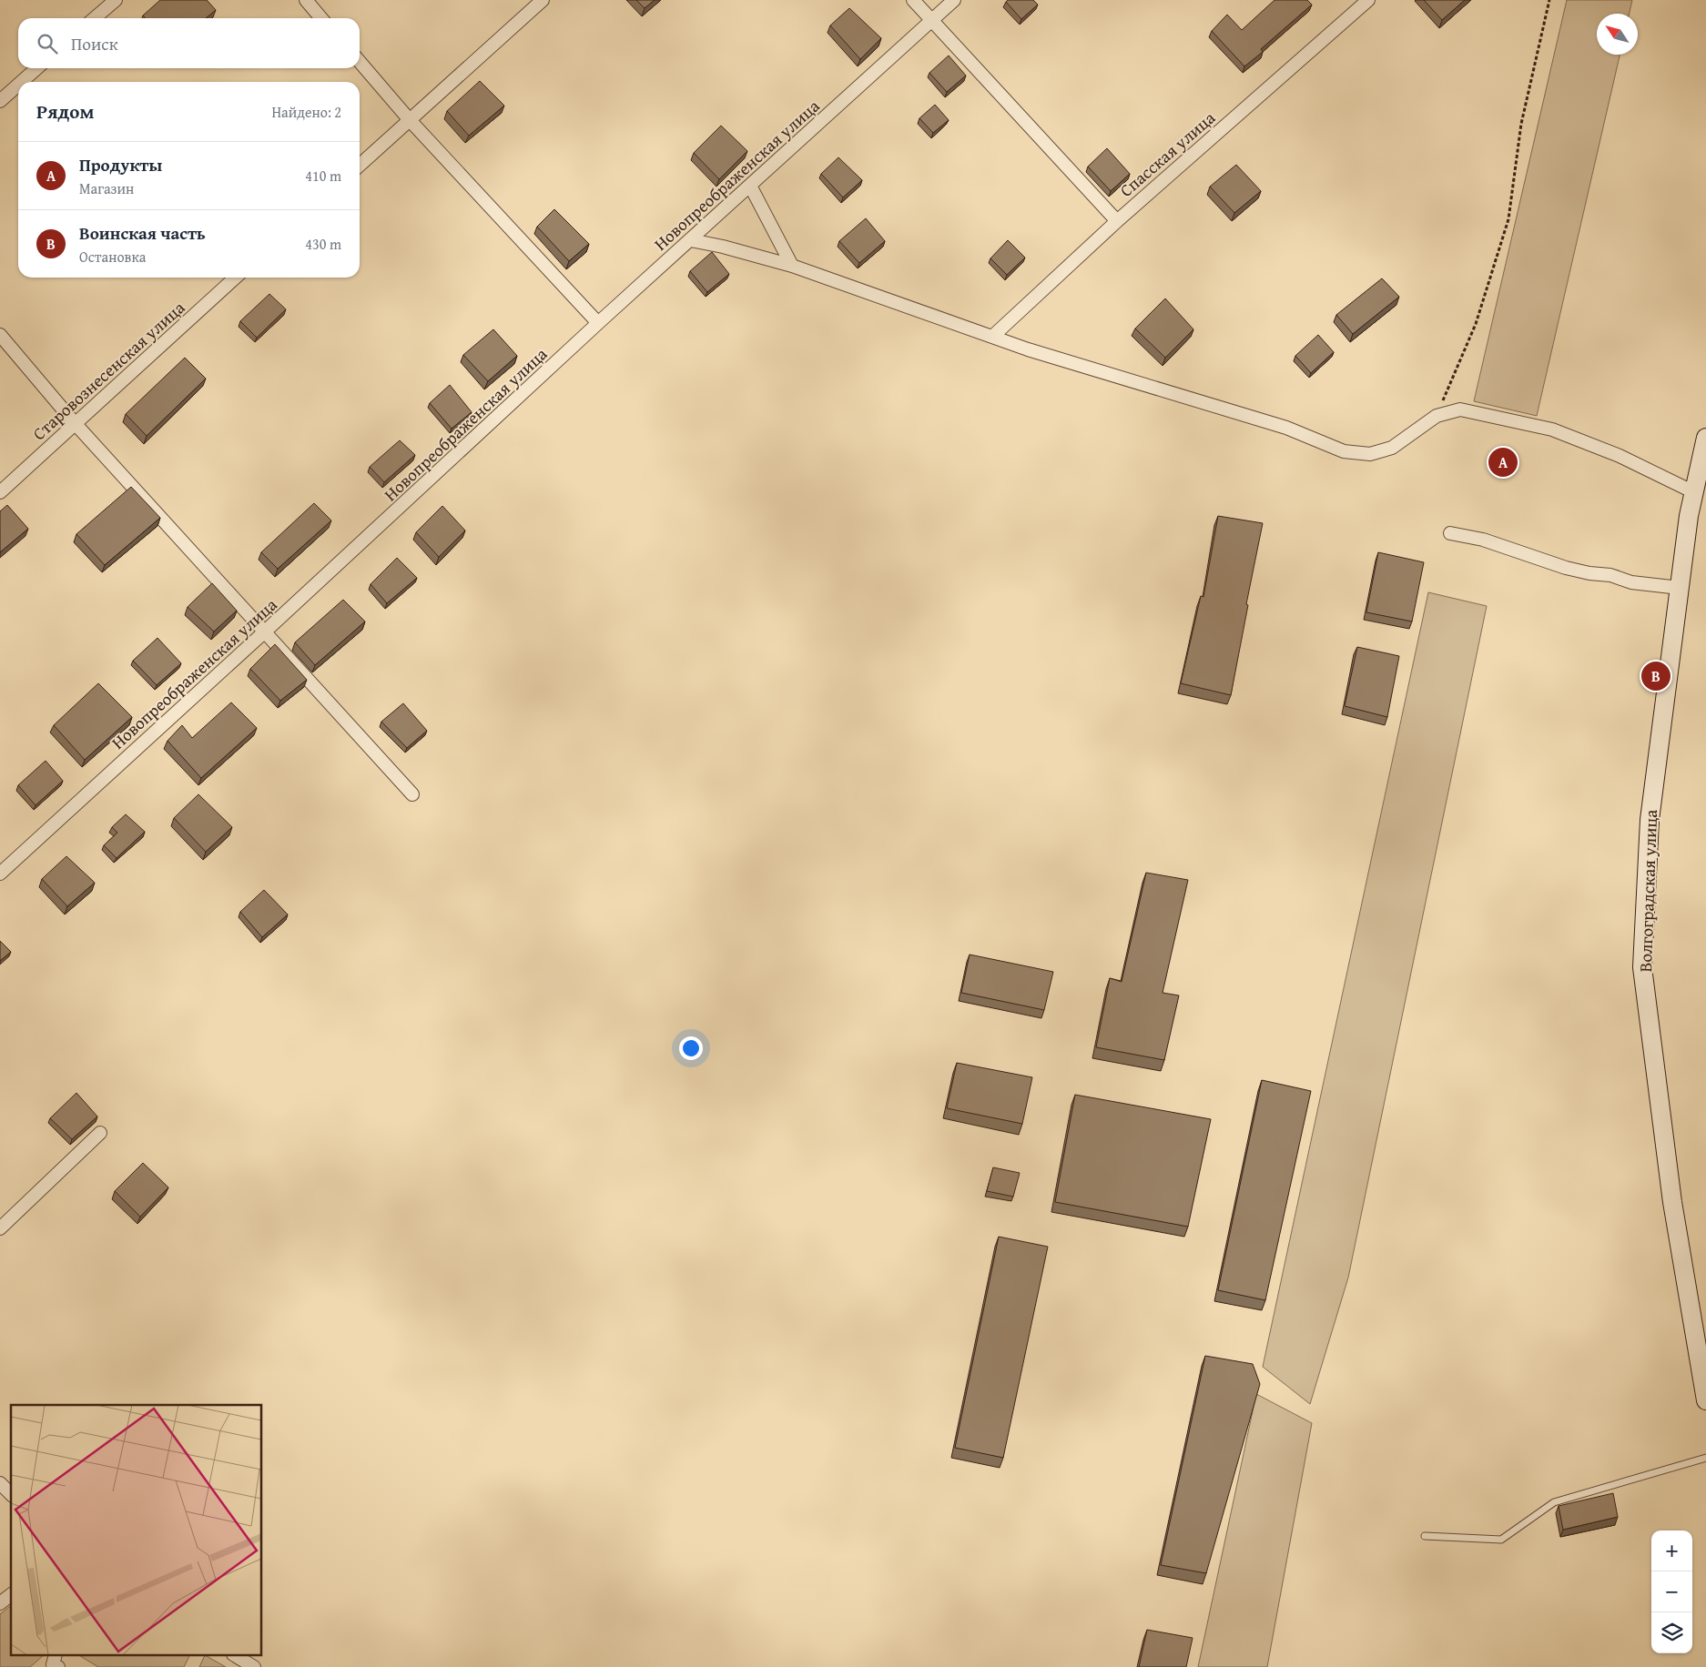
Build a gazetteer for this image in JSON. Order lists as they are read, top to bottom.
{
  "streets": {
    "main road": ["Волгоградская улица"],
    "street": ["Спасская улица", "Новопреображенская улица", "Старовознесенская улица"]
  },
  "north": "top left",
  "page": {
    "search": "Поиск",
    "heading": ["Рядом", "Найдено: 2"],
    "list": [
      {
        "mark": "A",
        "name": "Продукты",
        "note": "Магазин",
        "value": "410 m"
      },
      {
        "mark": "B",
        "name": "Воинская часть",
        "note": "Остановка",
        "value": "430 m"
      }
    ],
    "pins": ["A", "B"],
    "map_buttons": ["+", "−"]
  }
}
